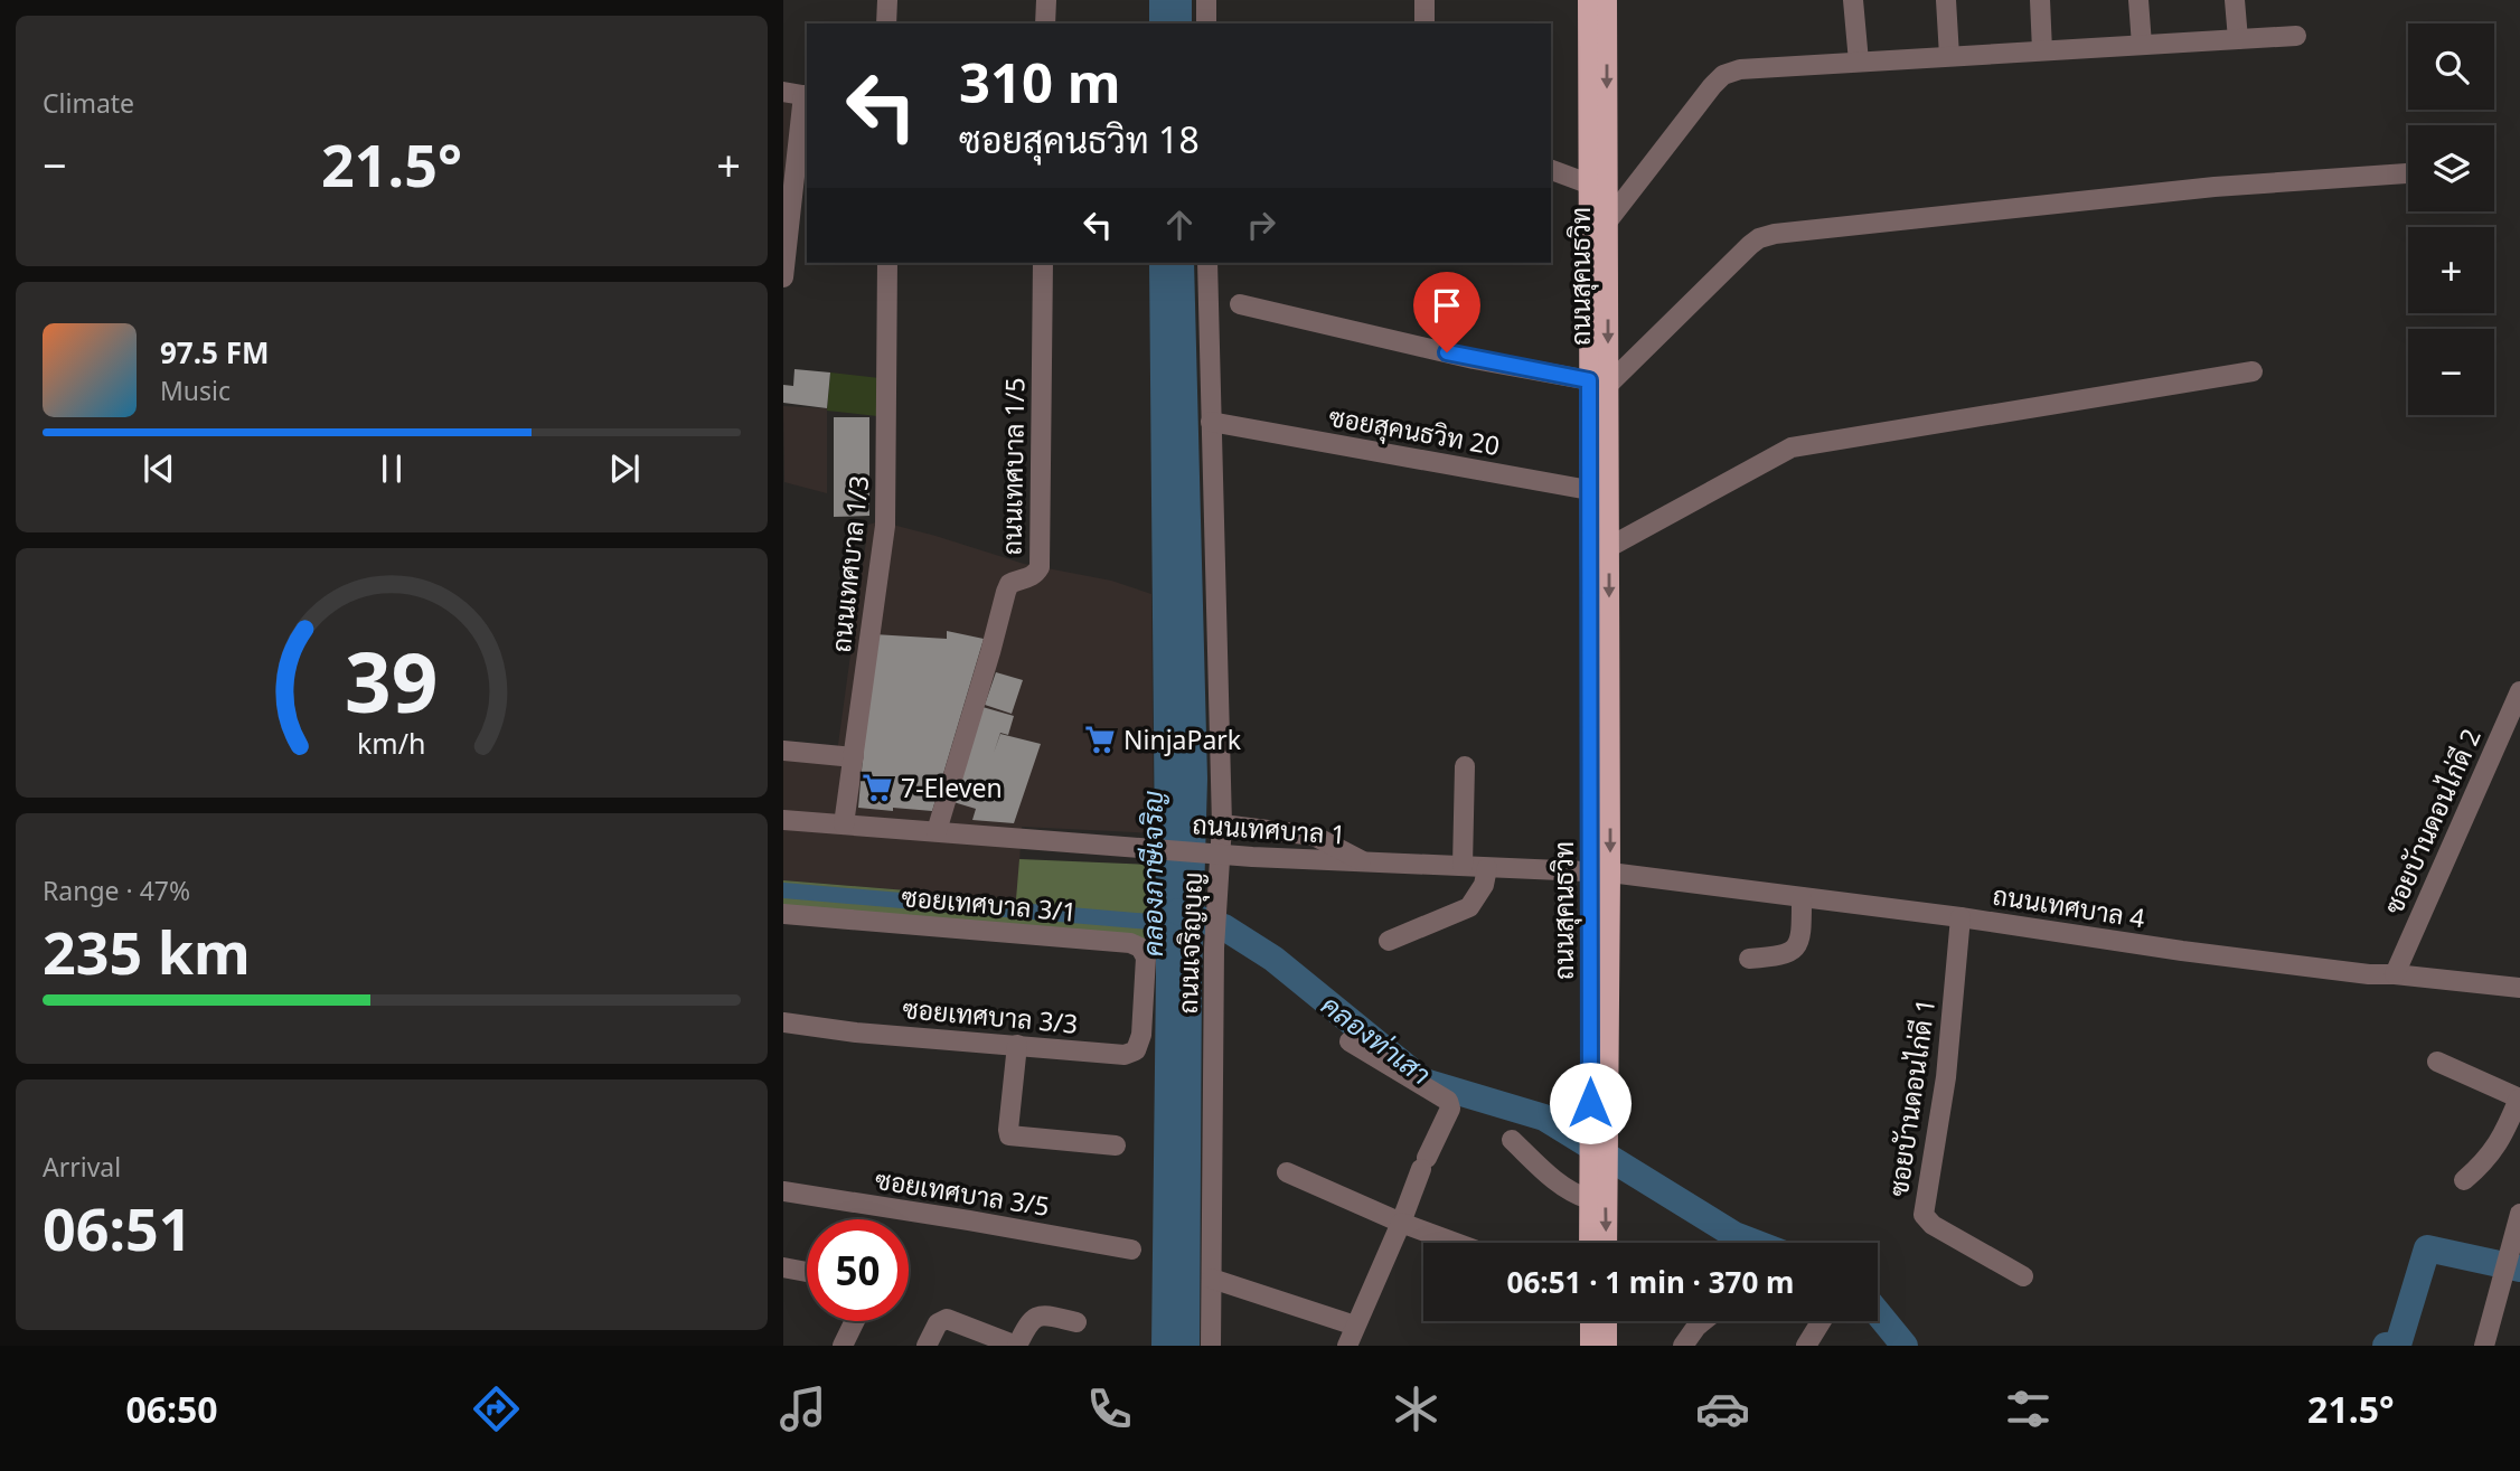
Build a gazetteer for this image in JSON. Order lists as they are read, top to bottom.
{
  "streets": {
    "main road": ["ถนนสุคนธวิท"],
    "street": [
      "ซอยสุคนธวิท 20",
      "ถนนเทศบาล 1/5",
      "ถนนเทศบาล 1/3",
      "ซอยบัานดอนไก่ดี 2",
      "ถนนเทศบาล 1",
      "ซอยเทศบาล 3/1",
      "ถนนเทศบาล 4",
      "ถนนเจริญบุญ",
      "ซอยเทศบาล 3/3",
      "ซอยบัานดอนไก่ดี 1",
      "ซอยเทศบาล 3/5"
    ]
  },
  "crossings": [
    ["ถนนสุคนธวิท", "ซอยสุคนธวิท 20"],
    ["ถนนสุคนธวิท", "ถนนเทศบาล 1"],
    ["ถนนสุคนธวิท", "ถนนเทศบาล 4"],
    ["ซอยสุคนธวิท 20", "ถนนเจริญบุญ"],
    ["ถนนเทศบาล 1/5", "ถนนเทศบาล 1"],
    ["ถนนเทศบาล 1/3", "ถนนเทศบาล 1"],
    ["ซอยบัานดอนไก่ดี 2", "ถนนเทศบาล 4"],
    ["ถนนเทศบาล 1", "ถนนเทศบาล 4"],
    ["ซอยเทศบาล 3/1", "ซอยเทศบาล 3/3"],
    ["ถนนเทศบาล 4", "ซอยบัานดอนไก่ดี 1"]
  ],
  "water": ["คลองภาษีเจริญ", "คลองท่าเสา"],
  "places": {
    "supermarket": ["NinjaPark", "7-Eleven"]
  },
  "page": {
    "tile": [
      "Climate",
      ["Range · 47%", "235 km"],
      ["Arrival", "06:51"]
    ],
    "map_buttons": ["+", "−"],
    "turn": ["310 m", "ซอยสุคนธวิท 18"],
    "heat": ["−", "21.5°", "+"],
    "song": ["97.5 FM", "Music"],
    "limit": "50",
    "trip": "06:51 · 1 min · 370 m",
    "tabs": ["06:50", "21.5°"],
    "gauge": ["39", "km/h"]
  }
}
